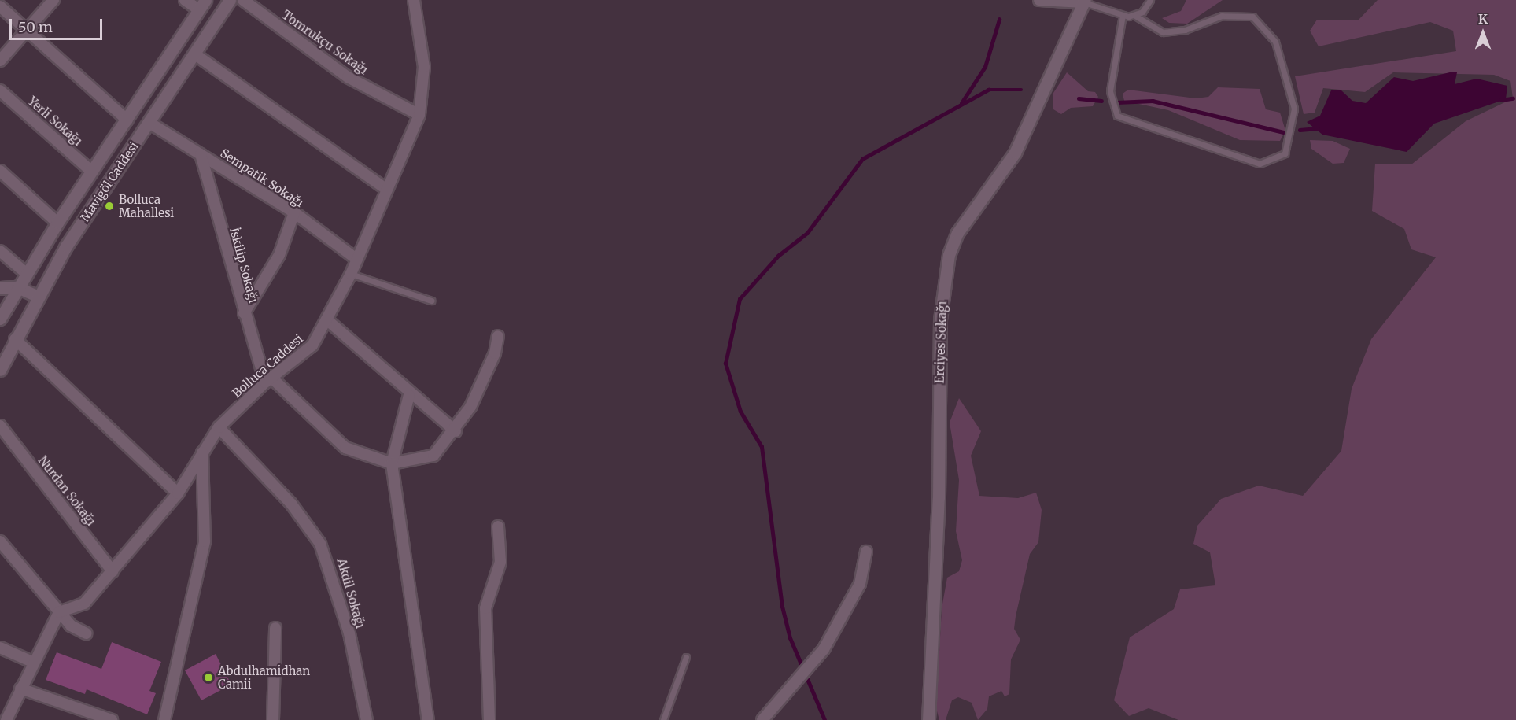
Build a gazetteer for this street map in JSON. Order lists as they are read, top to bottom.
{
  "streets": {
    "main road": ["Mavigöl Caddesi", "Erciyes Sokağı"],
    "street": [
      "Tomrukçu Sokağı",
      "Yerli Sokağı",
      "Sempatik Sokağı",
      "İskilip Sokağı",
      "Bolluca Caddesi",
      "Nurdan Sokağı",
      "Akdil Sokağı"
    ]
  },
  "crossings": [
    ["Tomrukçu Sokağı", "Bolluca Caddesi"],
    ["Yerli Sokağı", "Mavigöl Caddesi"],
    ["Sempatik Sokağı", "Mavigöl Caddesi"],
    ["Sempatik Sokağı", "İskilip Sokağı"],
    ["Sempatik Sokağı", "Bolluca Caddesi"],
    ["İskilip Sokağı", "Bolluca Caddesi"],
    ["Bolluca Caddesi", "Nurdan Sokağı"],
    ["Bolluca Caddesi", "Akdil Sokağı"]
  ],
  "places": ["Bolluca Mahallesi", "Abdulhamidhan Camii"],
  "scale_bar": "50 m",
  "north": "top"
}
